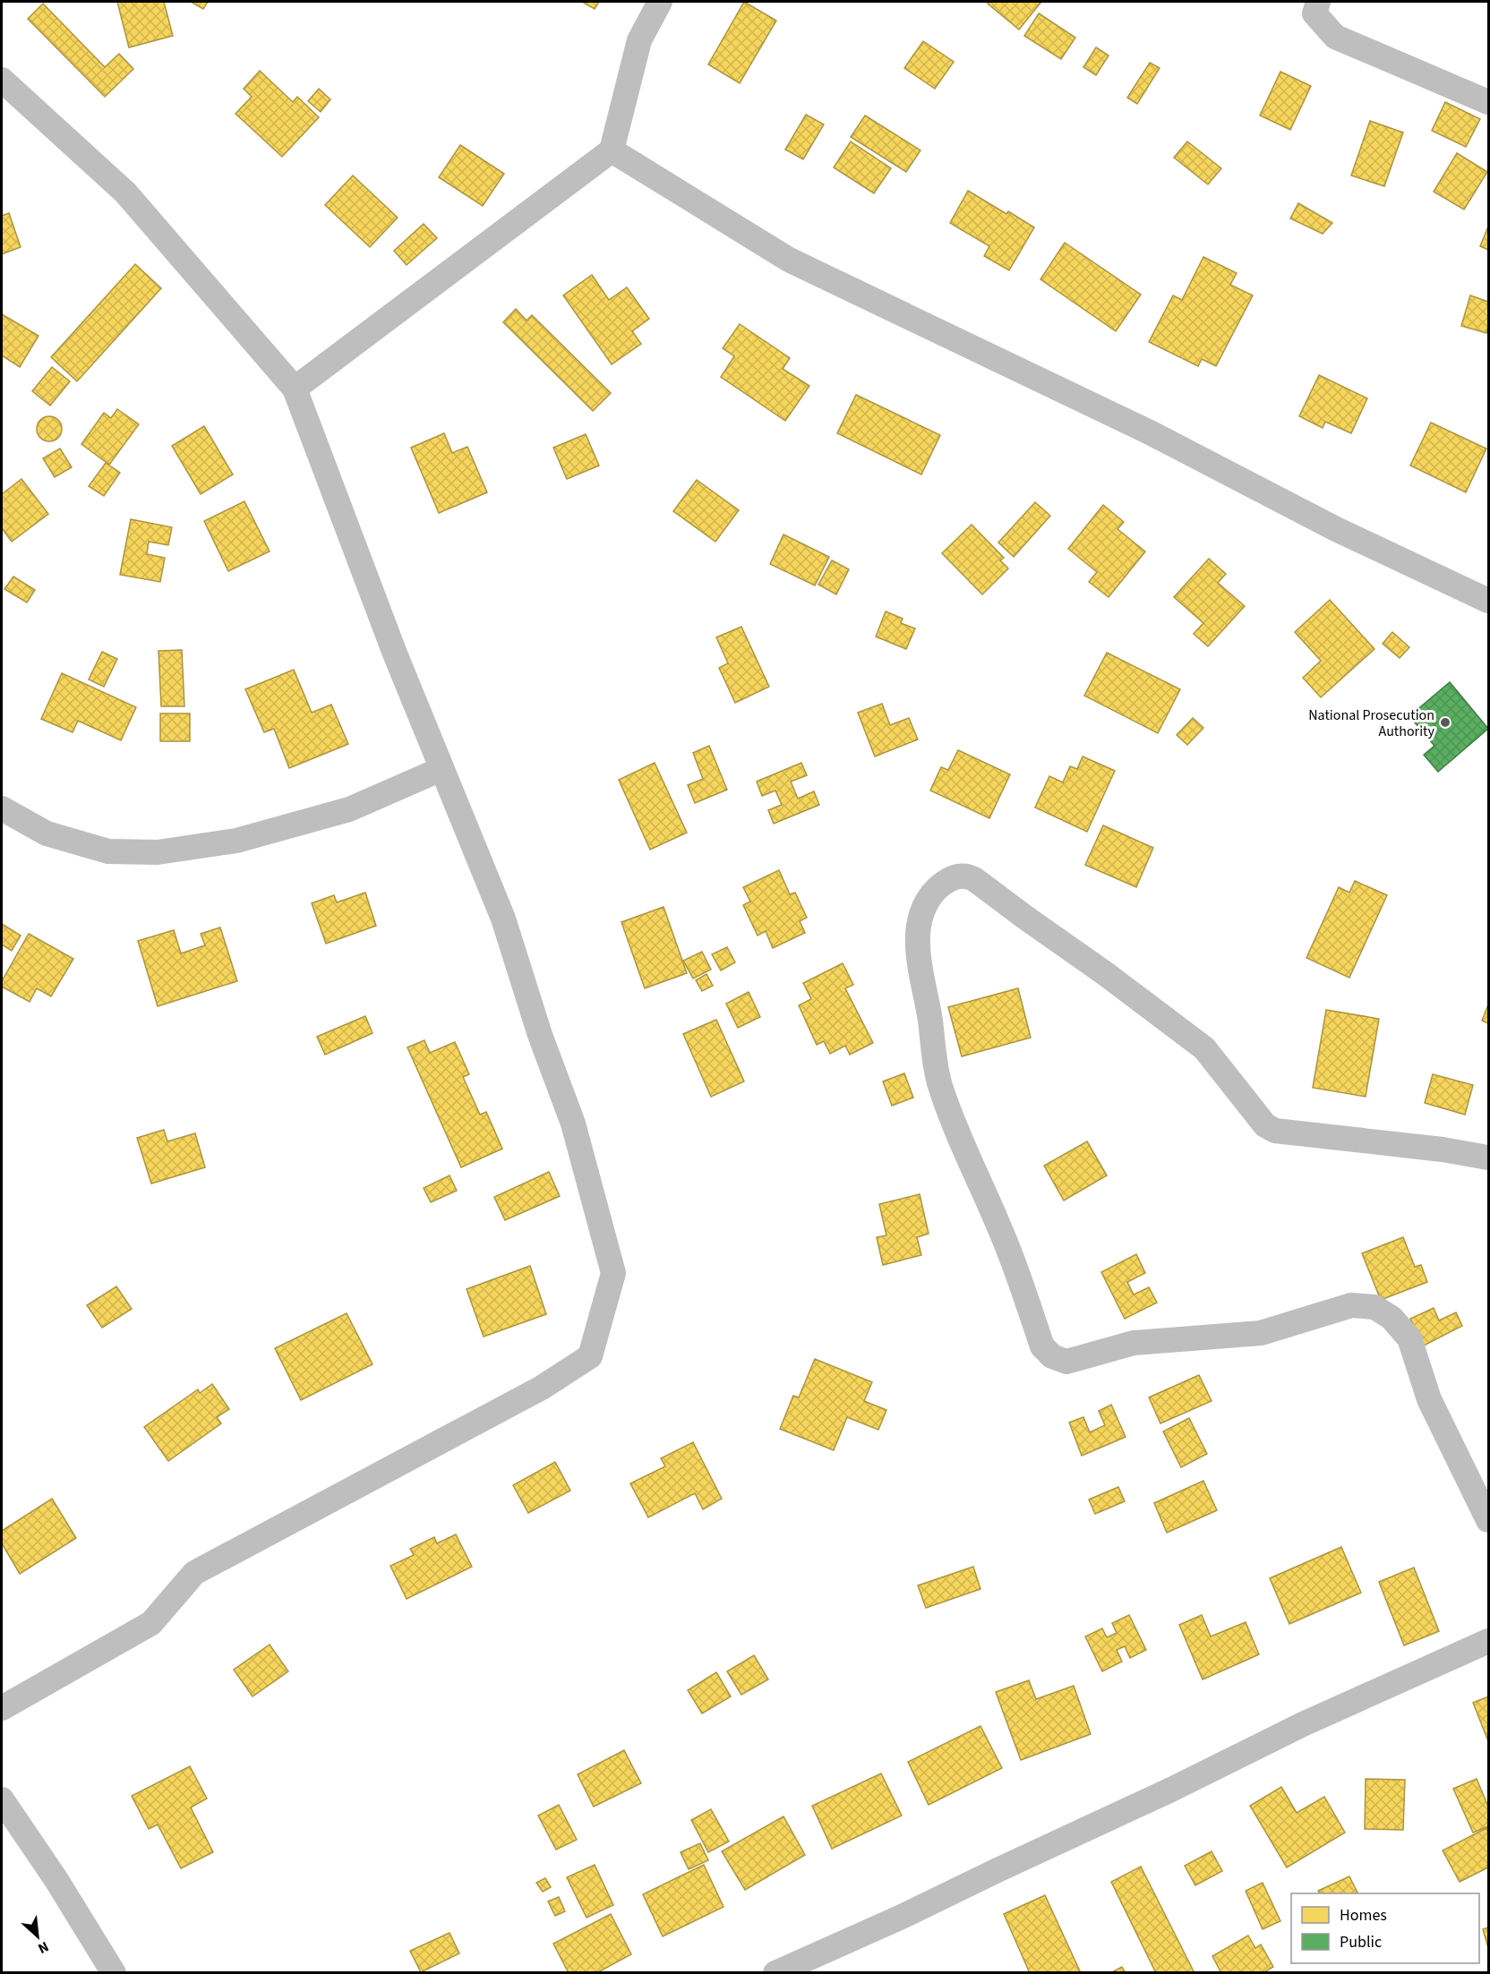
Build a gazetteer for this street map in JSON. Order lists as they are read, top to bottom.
{
  "places": ["National Prosecution Authority"],
  "legend": ["Homes", "Public"],
  "north": "bottom right"
}
